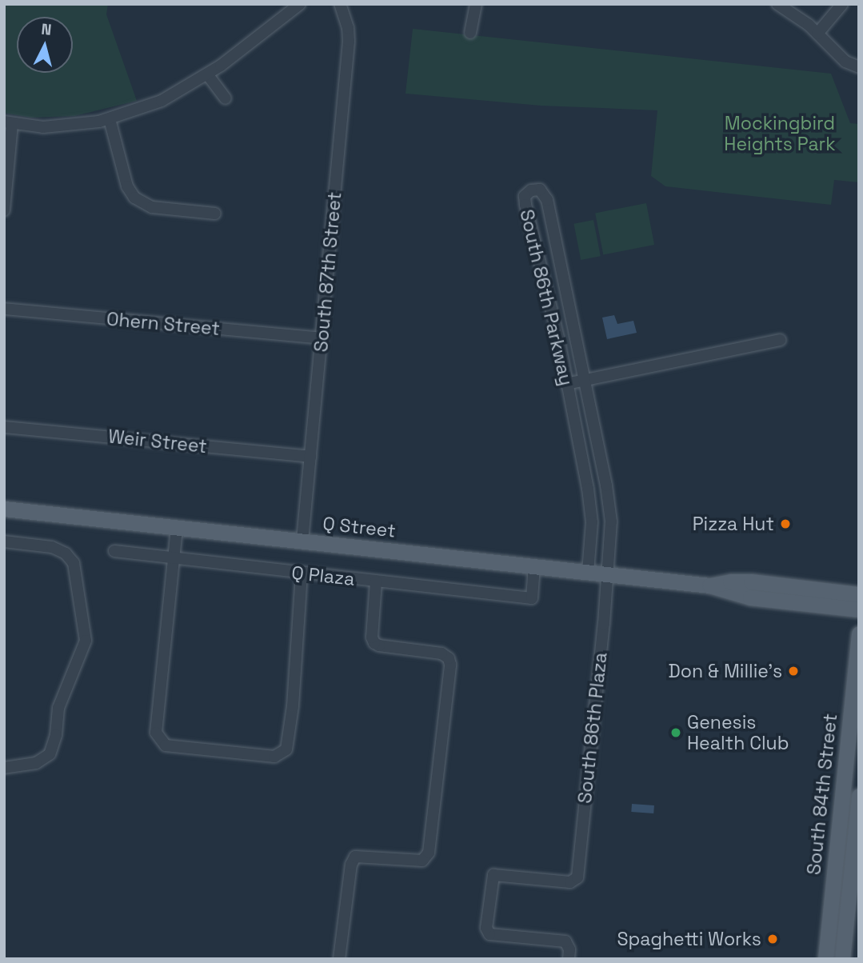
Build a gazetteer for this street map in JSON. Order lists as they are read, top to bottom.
{
  "streets": {
    "main road": ["Q Street", "South 84th Street"],
    "street": [
      "South 87th Street",
      "South 86th Parkway",
      "Ohern Street",
      "Weir Street",
      "Q Plaza",
      "South 86th Plaza"
    ]
  },
  "crossings": [
    ["South 87th Street", "Ohern Street"],
    ["South 87th Street", "Weir Street"],
    ["South 87th Street", "Q Street"],
    ["South 86th Parkway", "Q Street"],
    ["South 86th Parkway", "South 86th Plaza"],
    ["Q Street", "Q Plaza"],
    ["Q Street", "South 86th Plaza"]
  ],
  "parks": ["Mockingbird Heights Park"],
  "places": [
    "Pizza Hut",
    "Don & Millie's",
    "Genesis Health Club",
    "Spaghetti Works"
  ],
  "north": "top"
}
